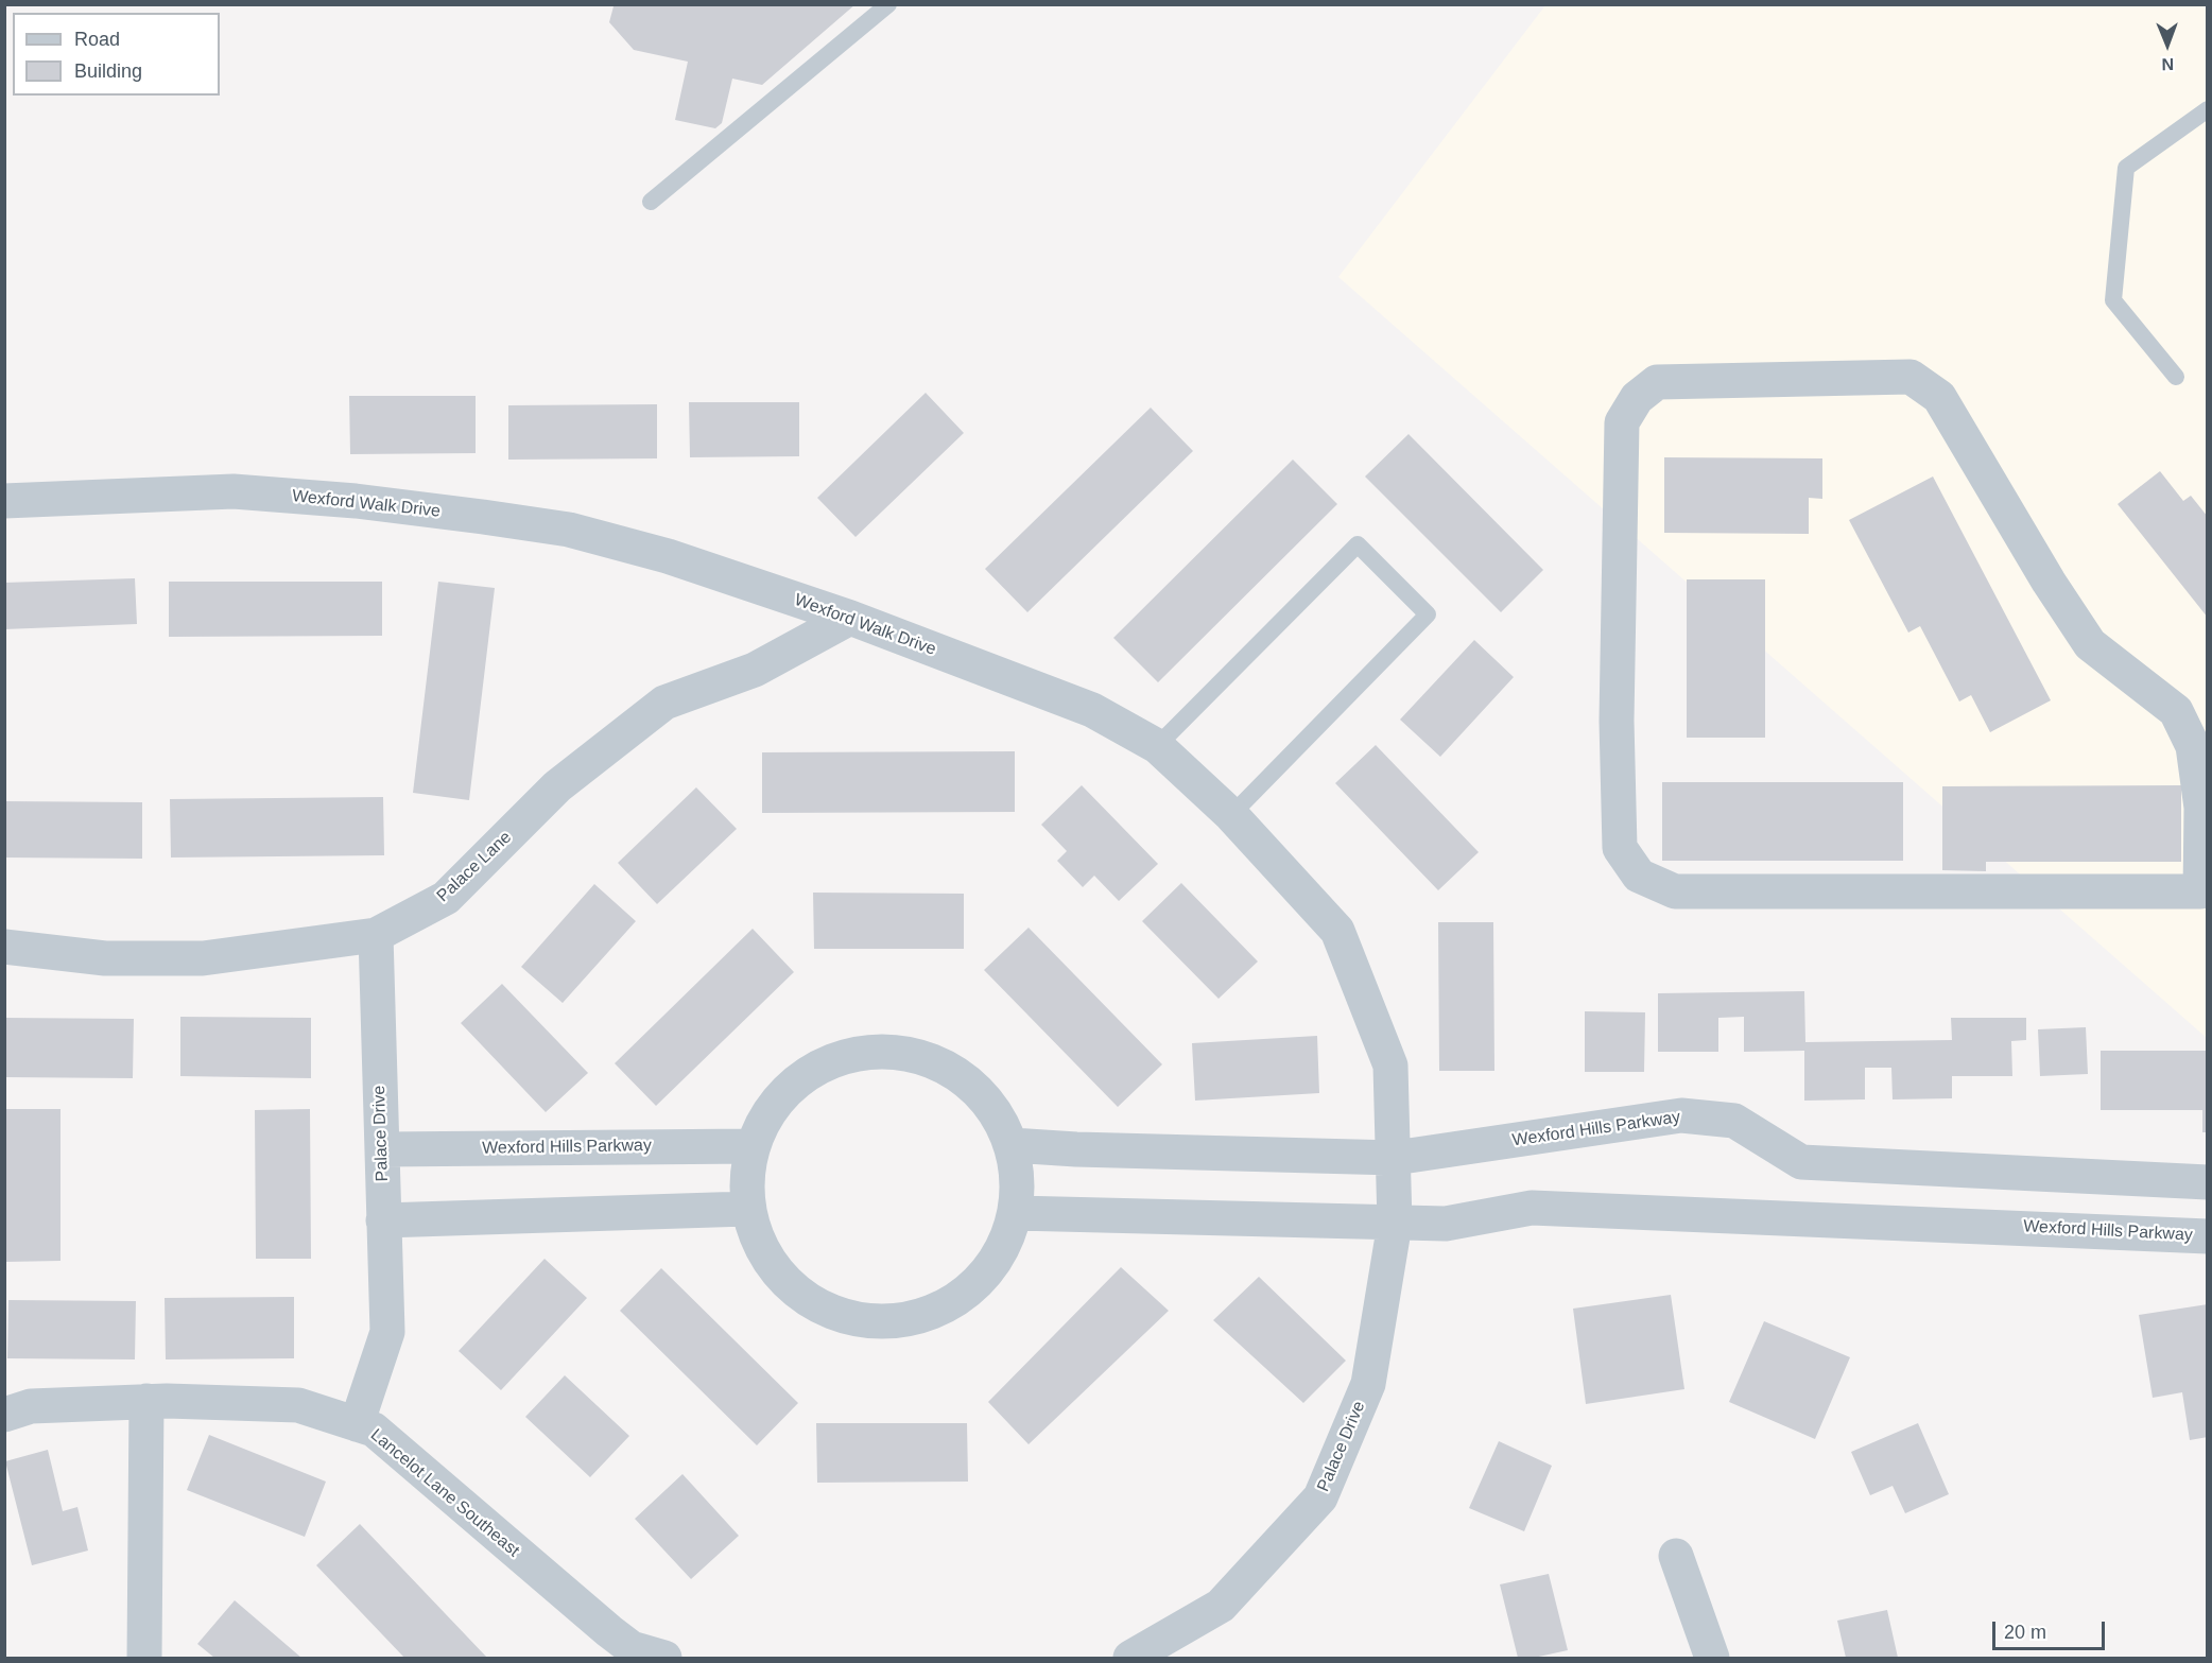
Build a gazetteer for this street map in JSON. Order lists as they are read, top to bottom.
{
  "streets": {
    "street": [
      "Wexford Walk Drive",
      "Palace Lane",
      "Wexford Hills Parkway",
      "Palace Drive",
      "Lancelot Lane Southeast"
    ]
  },
  "crossings": [
    ["Wexford Walk Drive", "Palace Lane"],
    ["Wexford Walk Drive", "Wexford Hills Parkway"],
    ["Wexford Walk Drive", "Palace Drive"],
    ["Palace Lane", "Palace Drive"],
    ["Wexford Hills Parkway", "Palace Drive"],
    ["Palace Drive", "Lancelot Lane Southeast"]
  ],
  "legend": ["Road", "Building"],
  "scale_bar": "20 m",
  "north": "bottom"
}
